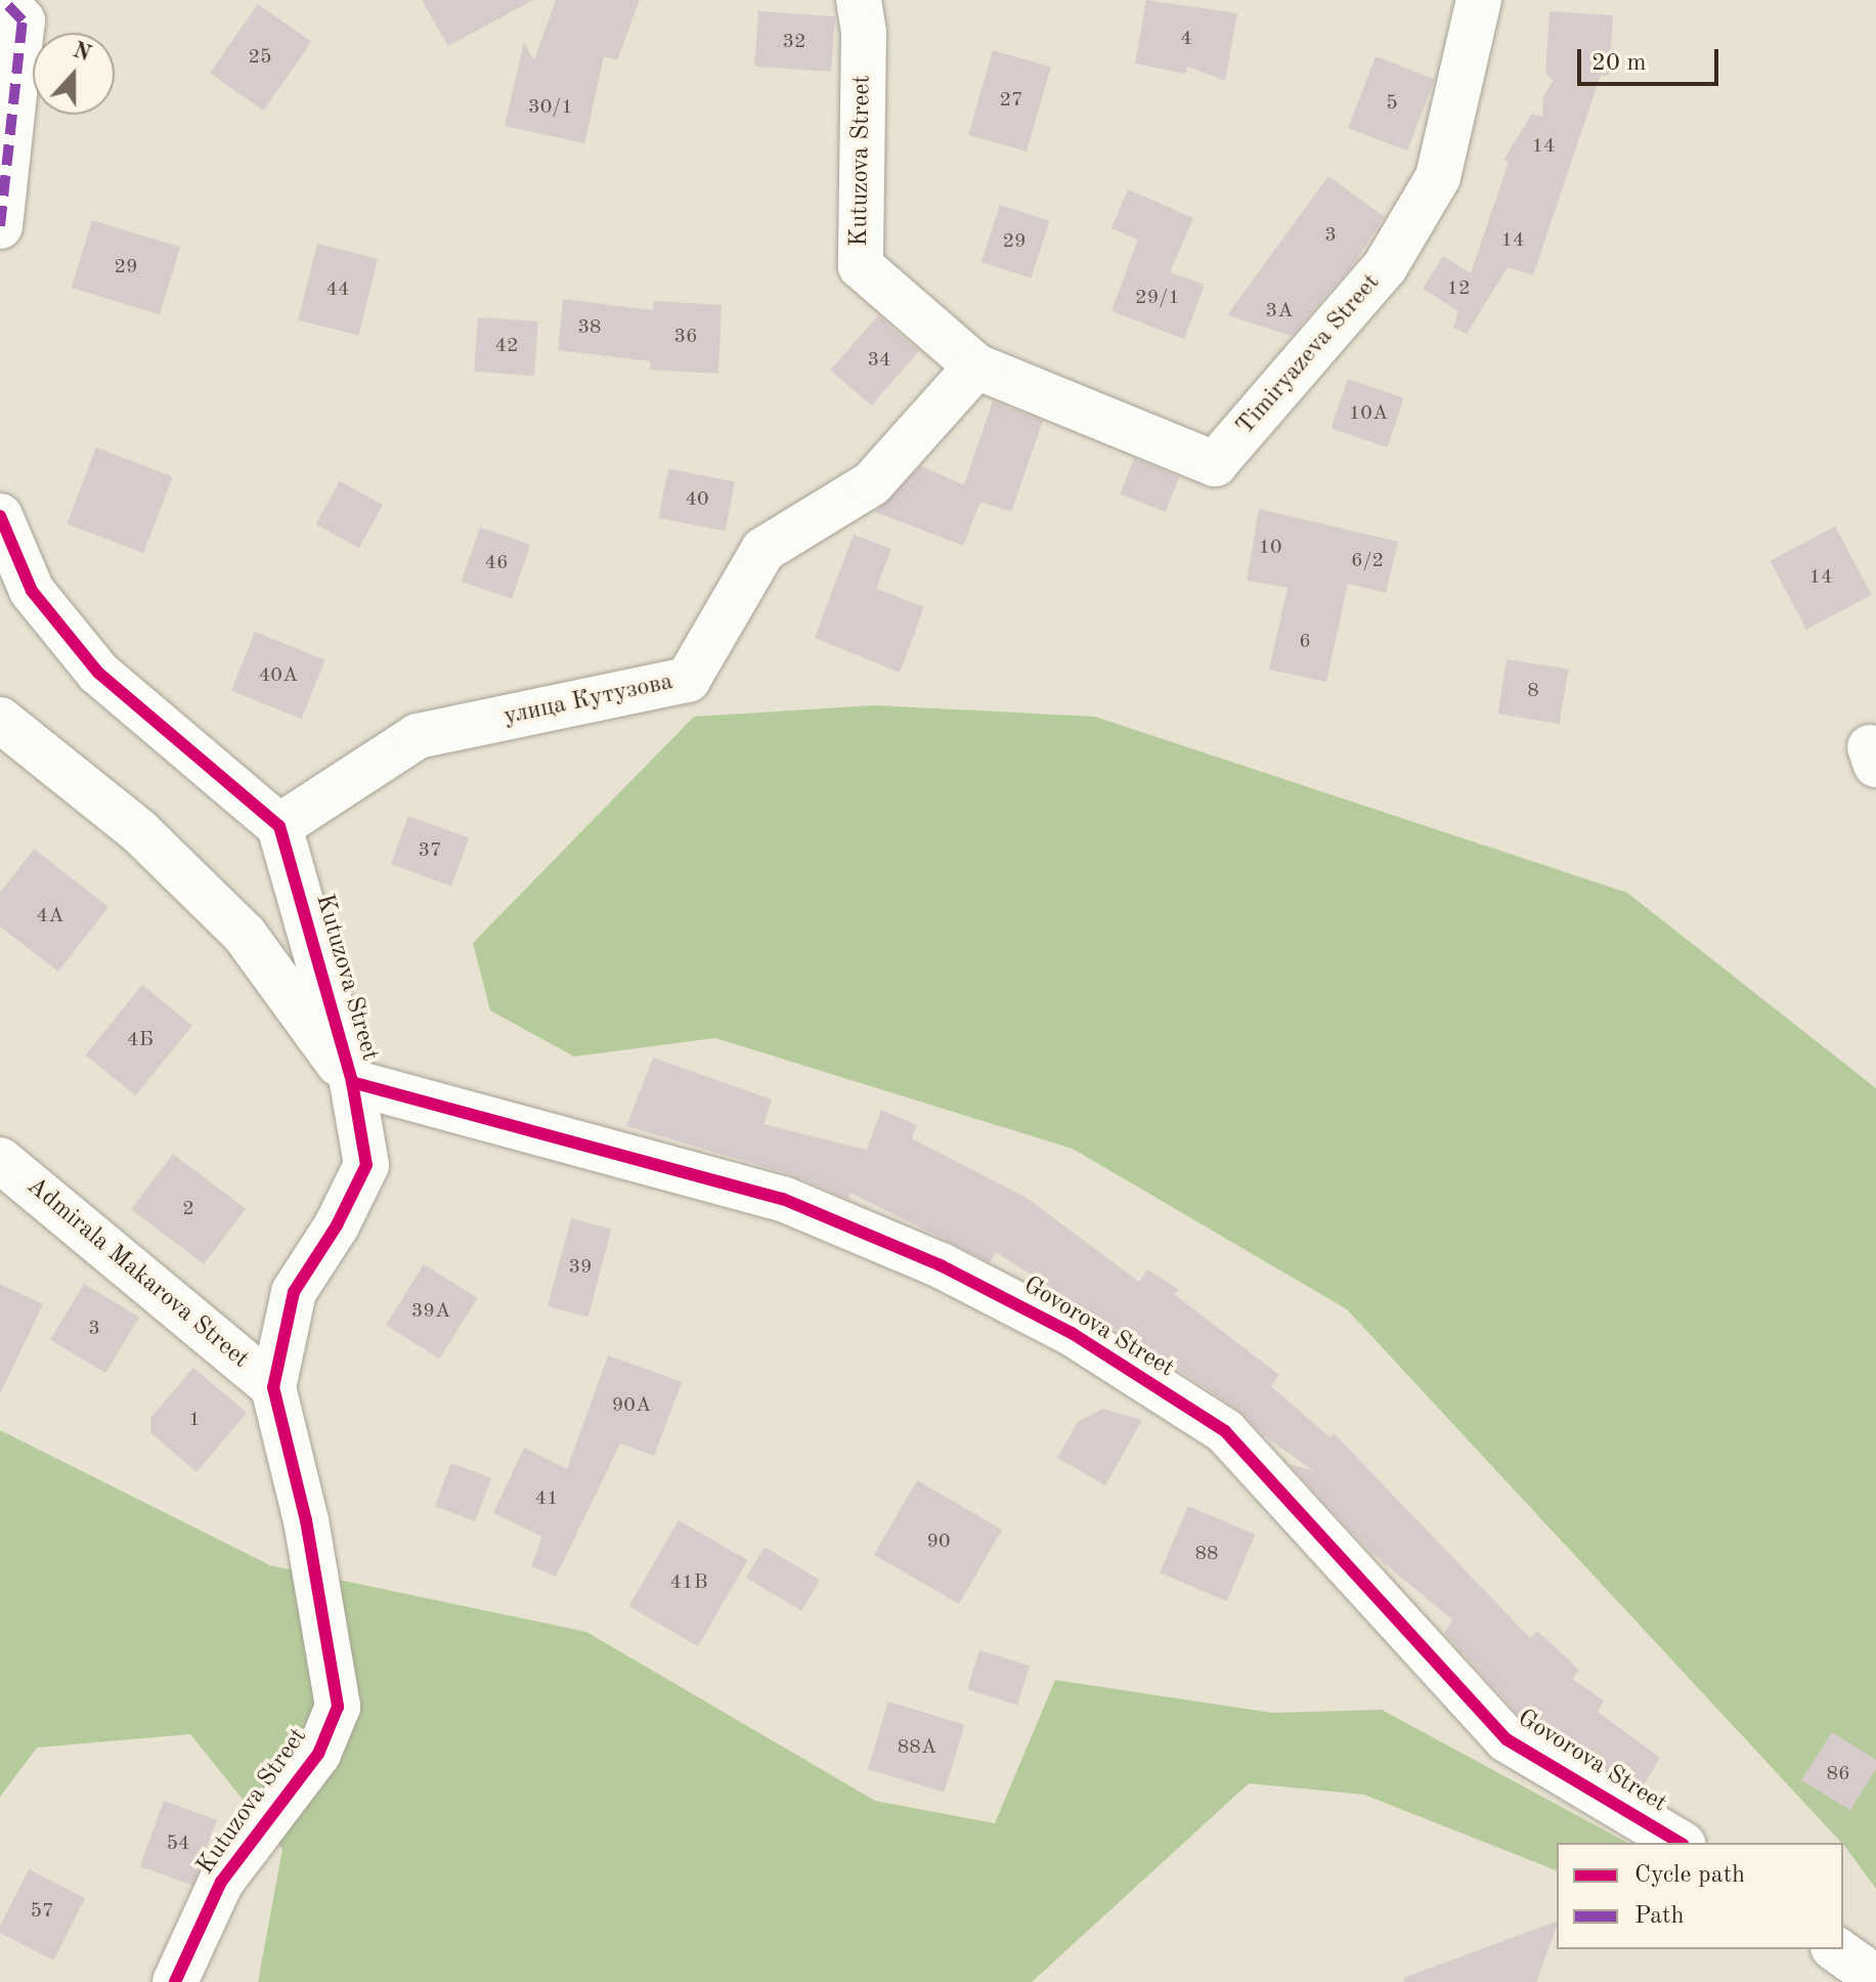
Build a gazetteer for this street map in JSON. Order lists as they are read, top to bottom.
{
  "streets": {
    "street": [
      "Kutuzova Street",
      "Timiryazeva Street",
      "улица Кутузова",
      "Admirala Makarova Street",
      "Govorova Street"
    ]
  },
  "crossings": [
    ["Kutuzova Street", "Timiryazeva Street"],
    ["Kutuzova Street", "улица Кутузова"],
    ["Kutuzova Street", "Admirala Makarova Street"],
    ["Kutuzova Street", "Govorova Street"],
    ["Timiryazeva Street", "улица Кутузова"]
  ],
  "house_numbers": [
    "4",
    "32",
    "25",
    "27",
    "5",
    "30/1",
    "14",
    "3",
    "14",
    "29",
    "29",
    "12",
    "44",
    "29/1",
    "3А",
    "38",
    "36",
    "42",
    "34",
    "10А",
    "40",
    "10",
    "6/2",
    "46",
    "14",
    "6",
    "40А",
    "8",
    "37",
    "4А",
    "4Б",
    "2",
    "39",
    "39А",
    "3",
    "90А",
    "1",
    "41",
    "90",
    "88",
    "41В",
    "88А",
    "86",
    "54",
    "57"
  ],
  "legend": ["Cycle path", "Path"],
  "scale_bar": "20 m",
  "north": "top"
}
